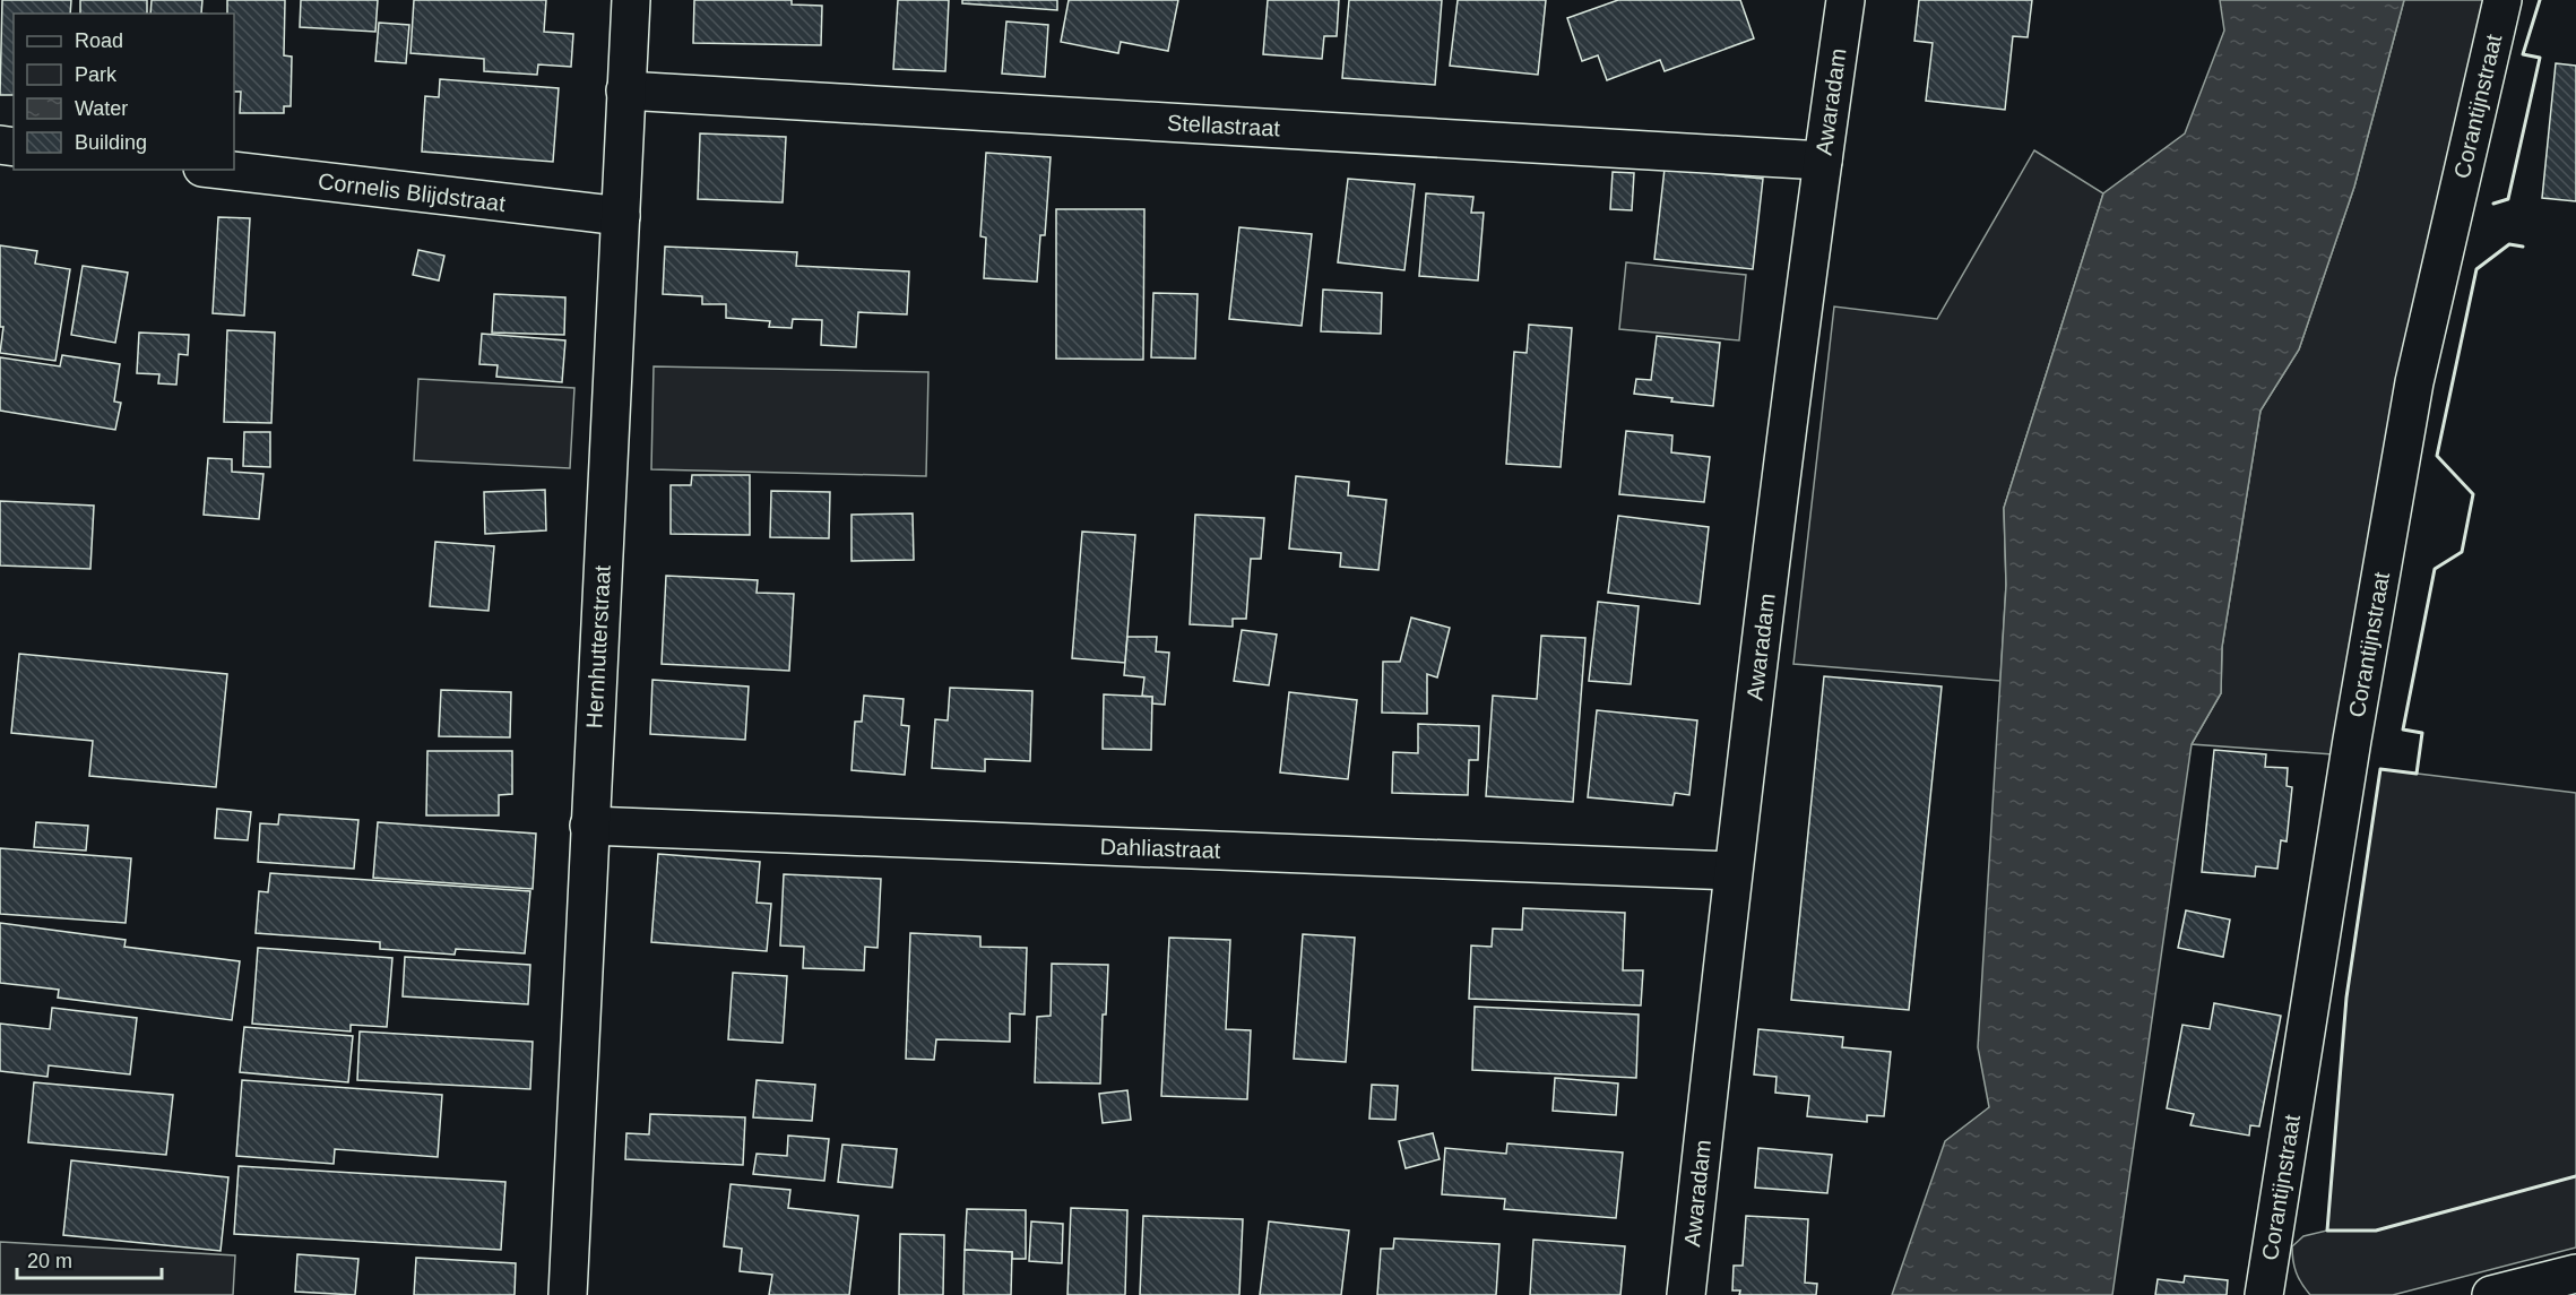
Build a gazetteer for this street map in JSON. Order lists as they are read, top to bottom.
{
  "streets": {
    "street": [
      "Awaradam",
      "Corantijnstraat",
      "Stellastraat",
      "Cornelis Blijdstraat",
      "Hernhutterstraat",
      "Dahliastraat"
    ]
  },
  "crossings": [
    ["Awaradam", "Stellastraat"],
    ["Awaradam", "Dahliastraat"],
    ["Stellastraat", "Hernhutterstraat"],
    ["Cornelis Blijdstraat", "Hernhutterstraat"],
    ["Hernhutterstraat", "Dahliastraat"]
  ],
  "legend": [
    "Road",
    "Park",
    "Water",
    "Building"
  ],
  "scale_bar": "20 m"
}
